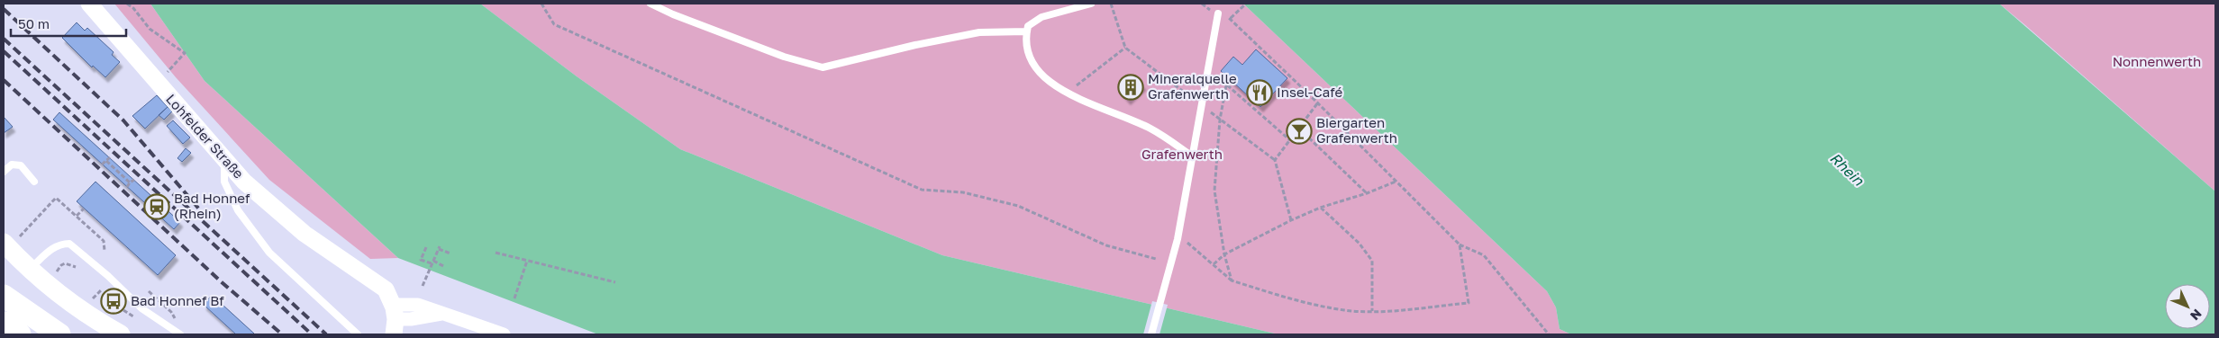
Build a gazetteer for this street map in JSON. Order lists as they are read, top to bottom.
{
  "streets": {
    "street": ["Lohfelder Straße"]
  },
  "water": ["Rhein"],
  "parks": ["Nonnenwerth", "Grafenwerth"],
  "places": {
    "building": ["Mineralquelle Grafenwerth"],
    "restaurant": ["Insel-Café"],
    "bar": ["Biergarten Grafenwerth"],
    "station": ["Bad Honnef (Rhein)"],
    "bus stop": ["Bad Honnef Bf"]
  },
  "scale_bar": "50 m",
  "north": "bottom right"
}
